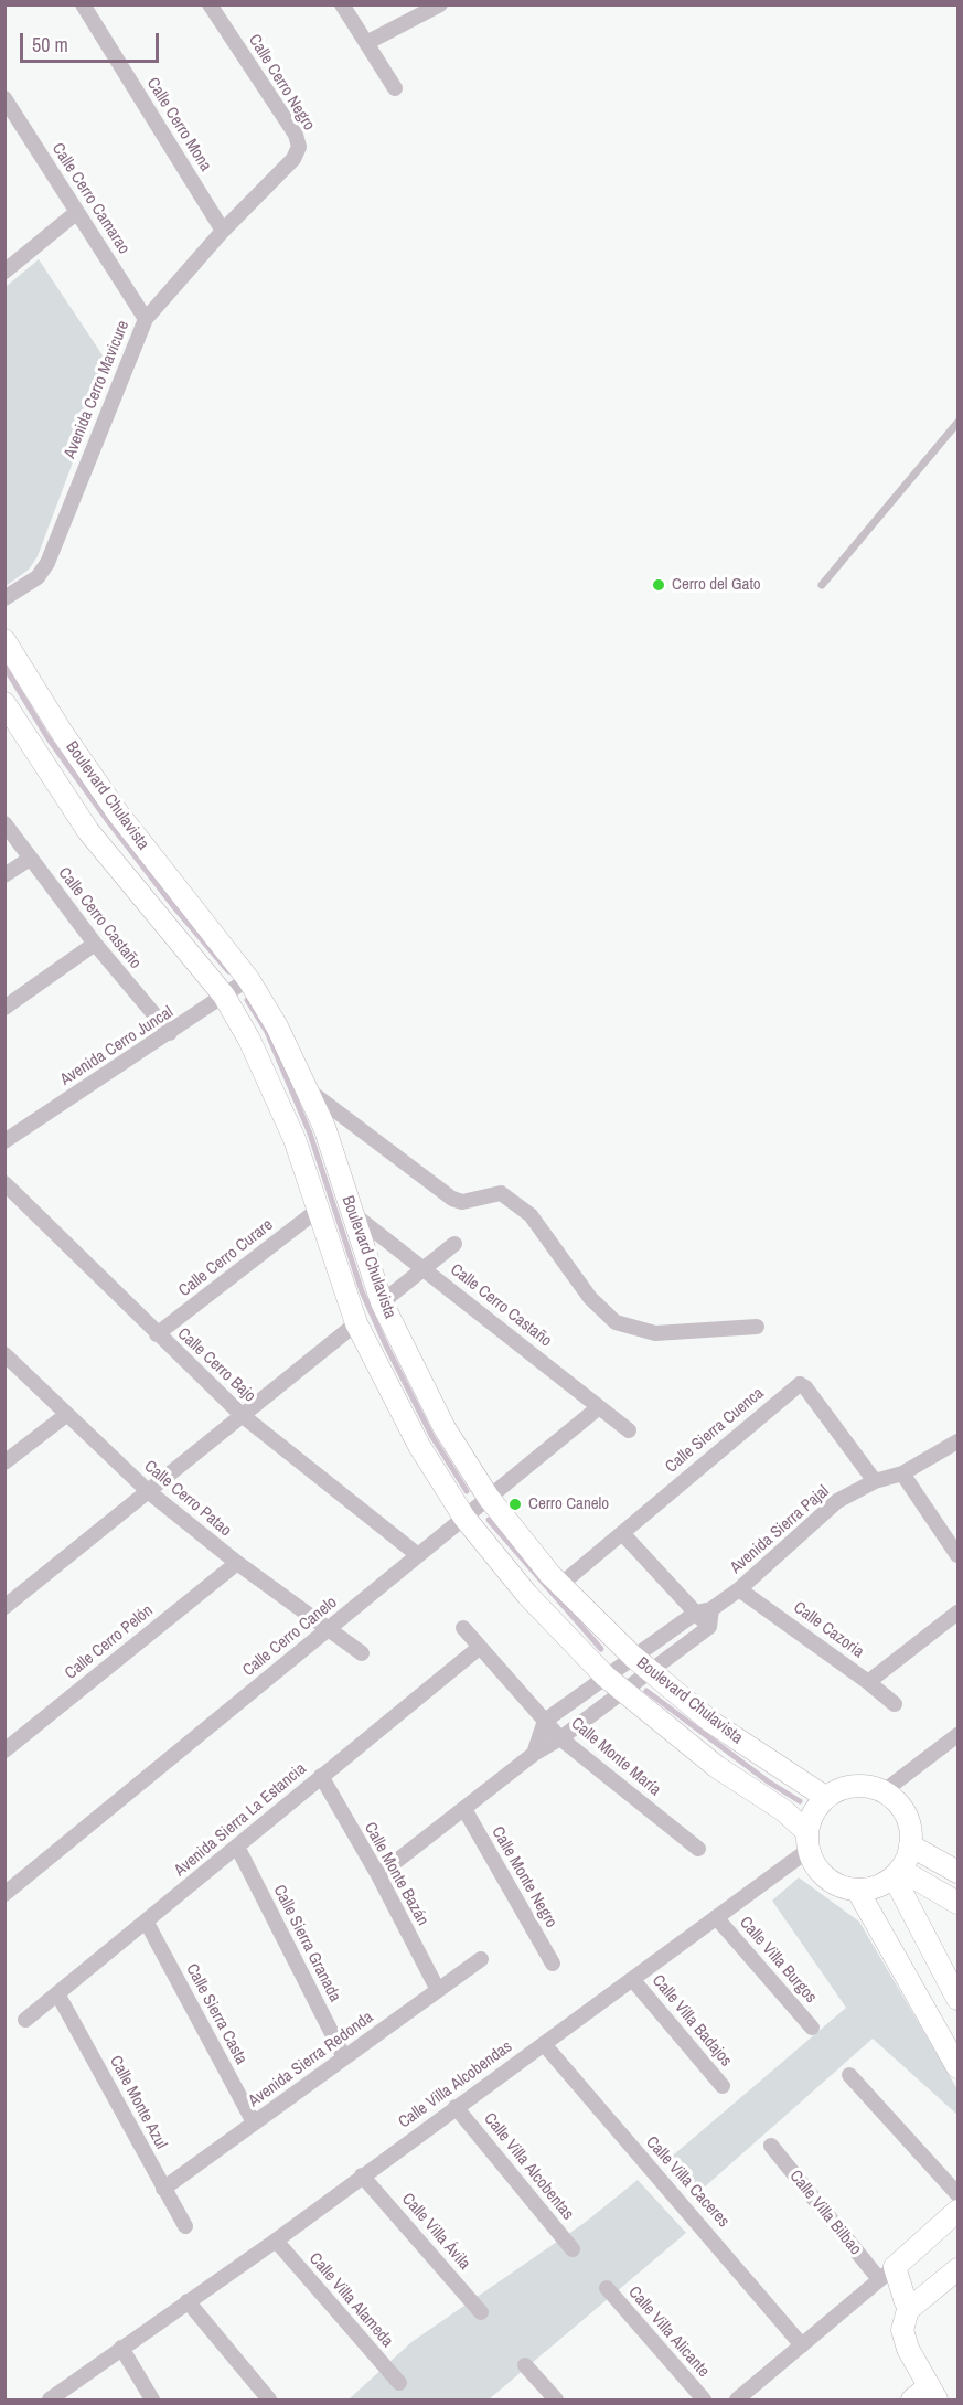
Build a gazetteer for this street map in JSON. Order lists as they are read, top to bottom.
{
  "streets": {
    "street": [
      "Calle Cerro Negro",
      "Calle Cerro Mona",
      "Calle Cerro Camarao",
      "Avenida Cerro Mavicure",
      "Boulevard Chulavista",
      "Calle Cerro Castaño",
      "Avenida Cerro Juncal",
      "Calle Cerro Curare",
      "Calle Cerro Bajo",
      "Calle Sierra Cuenca",
      "Calle Cerro Patao",
      "Avenida Sierra Pajal",
      "Calle Cazoria",
      "Calle Cerro Canelo",
      "Calle Cerro Pelón",
      "Calle Monte María",
      "Avenida Sierra La Estancia",
      "Calle Monte Bazán",
      "Calle Monte Negro",
      "Calle Sierra Granada",
      "Calle Villa Burgos",
      "Calle Sierra Casta",
      "Calle Villa Badajos",
      "Avenida Sierra Redonda",
      "Calle Villa Alcobendas",
      "Calle Monte Azul",
      "Calle Villa Alcobentas",
      "Calle Villa Caceres",
      "Calle Villa Bilbao",
      "Calle Villa Ávila",
      "Calle Villa Alameda",
      "Calle Villa Alicante"
    ]
  },
  "crossings": [
    ["Calle Cerro Negro", "Avenida Cerro Mavicure"],
    ["Calle Cerro Mona", "Avenida Cerro Mavicure"],
    ["Calle Cerro Camarao", "Avenida Cerro Mavicure"],
    ["Boulevard Chulavista", "Calle Cerro Castaño"],
    ["Boulevard Chulavista", "Avenida Cerro Juncal"],
    ["Boulevard Chulavista", "Calle Cerro Curare"],
    ["Boulevard Chulavista", "Calle Sierra Cuenca"],
    ["Boulevard Chulavista", "Avenida Sierra Pajal"],
    ["Boulevard Chulavista", "Calle Cerro Canelo"],
    ["Boulevard Chulavista", "Calle Villa Alcobendas"],
    ["Calle Cerro Castaño", "Avenida Cerro Juncal"],
    ["Calle Cerro Castaño", "Calle Cerro Canelo"],
    ["Calle Cerro Curare", "Calle Cerro Bajo"],
    ["Calle Cerro Bajo", "Calle Cerro Canelo"],
    ["Calle Sierra Cuenca", "Avenida Sierra Pajal"],
    ["Calle Cerro Patao", "Calle Cerro Canelo"],
    ["Calle Cerro Patao", "Calle Cerro Pelón"],
    ["Avenida Sierra Pajal", "Calle Cazoria"],
    ["Avenida Sierra Pajal", "Calle Monte María"],
    ["Calle Monte María", "Avenida Sierra La Estancia"],
    ["Avenida Sierra La Estancia", "Calle Monte Bazán"],
    ["Avenida Sierra La Estancia", "Calle Sierra Granada"],
    ["Avenida Sierra La Estancia", "Calle Sierra Casta"],
    ["Avenida Sierra La Estancia", "Calle Monte Azul"],
    ["Calle Monte Bazán", "Avenida Sierra Redonda"],
    ["Calle Sierra Granada", "Avenida Sierra Redonda"],
    ["Calle Villa Burgos", "Calle Villa Alcobendas"],
    ["Calle Sierra Casta", "Avenida Sierra Redonda"],
    ["Calle Villa Badajos", "Calle Villa Alcobendas"],
    ["Avenida Sierra Redonda", "Calle Monte Azul"],
    ["Calle Villa Alcobendas", "Calle Villa Alcobentas"],
    ["Calle Villa Alcobendas", "Calle Villa Caceres"],
    ["Calle Villa Alcobendas", "Calle Villa Ávila"],
    ["Calle Villa Alcobendas", "Calle Villa Alameda"]
  ],
  "places": ["Cerro del Gato", "Cerro Canelo"],
  "scale_bar": "50 m"
}
